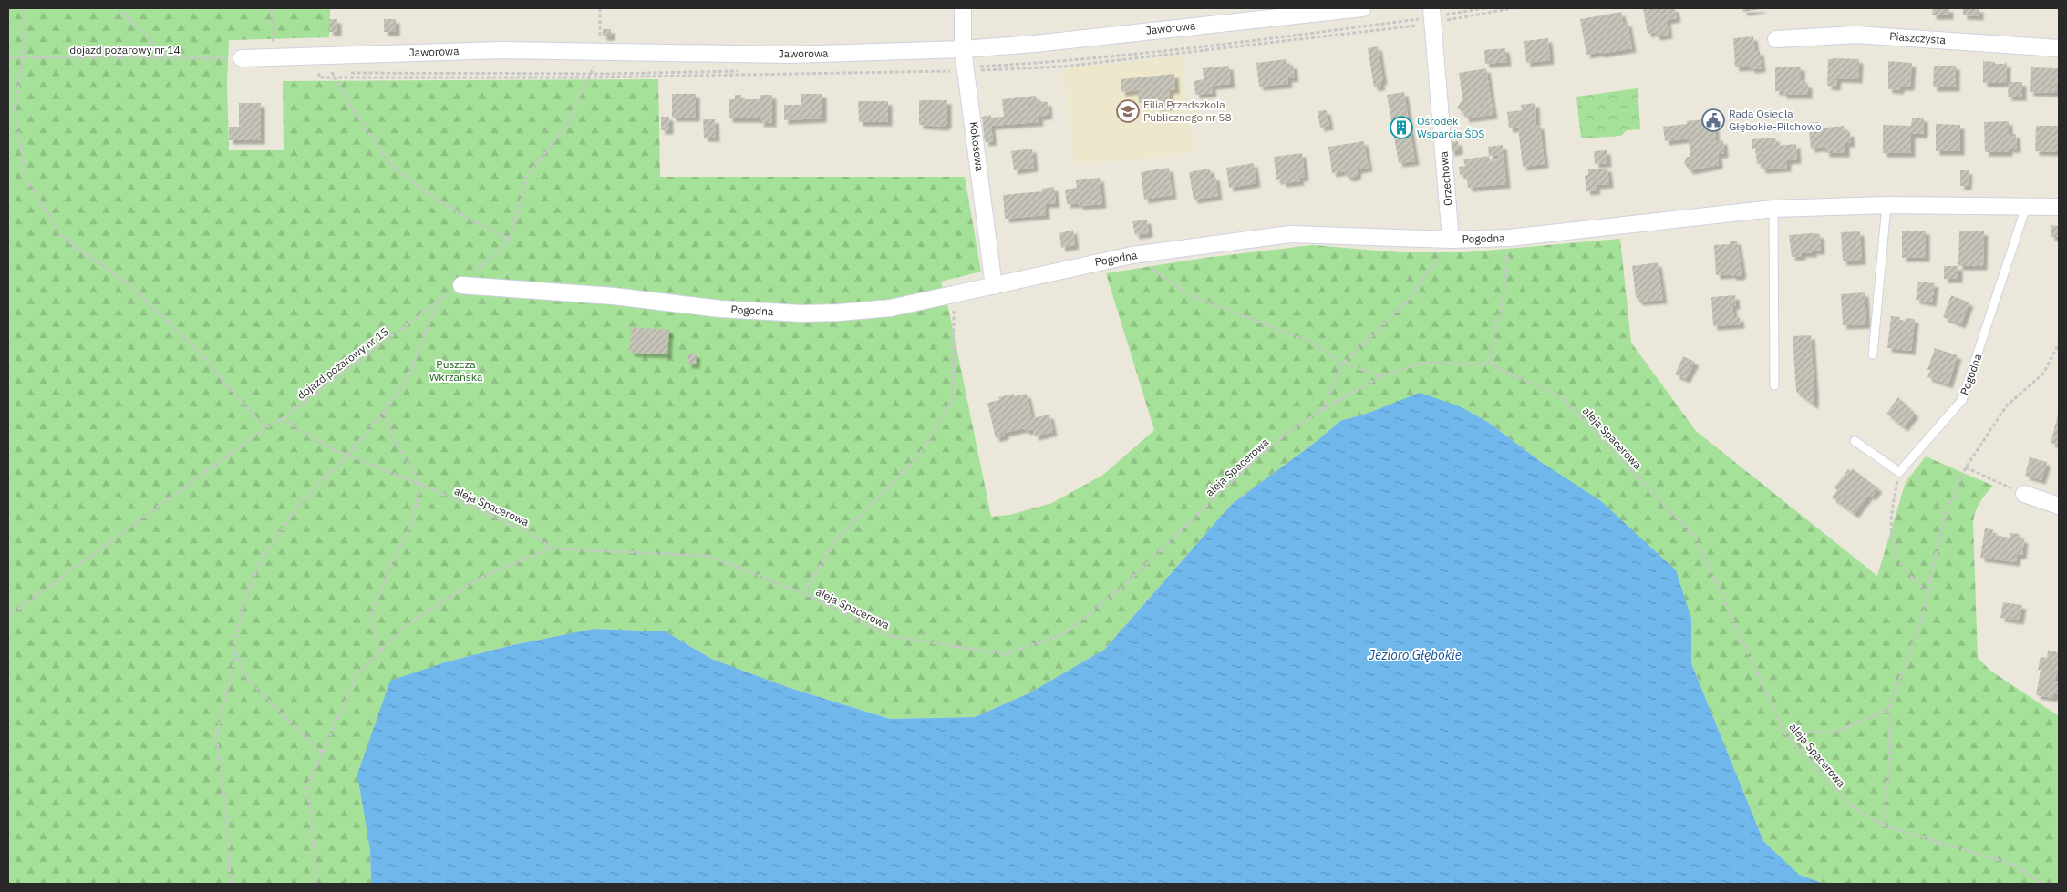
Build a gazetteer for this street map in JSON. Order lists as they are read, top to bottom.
{
  "streets": {
    "street": [
      "Jaworowa",
      "Piaszczysta",
      "Kokosowa",
      "Orzechowa",
      "Pogodna"
    ],
    "path": ["dojazd pożarowy nr 14", "dojazd pożarowy nr 15", "aleja Spacerowa"]
  },
  "crossings": [
    ["Jaworowa", "dojazd pożarowy nr 14"],
    ["Jaworowa", "Kokosowa"],
    ["Kokosowa", "Pogodna"],
    ["Orzechowa", "Pogodna"],
    ["Pogodna", "dojazd pożarowy nr 15"],
    ["dojazd pożarowy nr 15", "aleja Spacerowa"]
  ],
  "water": ["Jezioro Głębokie"],
  "parks": ["Puszcza Wkrzańska"],
  "places": {
    "school or university": ["Filia Przedszkola Publicznego nr 58"],
    "public building": ["Rada Osiedla Głębokie-Pilchowo"],
    "building": ["Ośrodek Wsparcia ŚDS"]
  }
}
